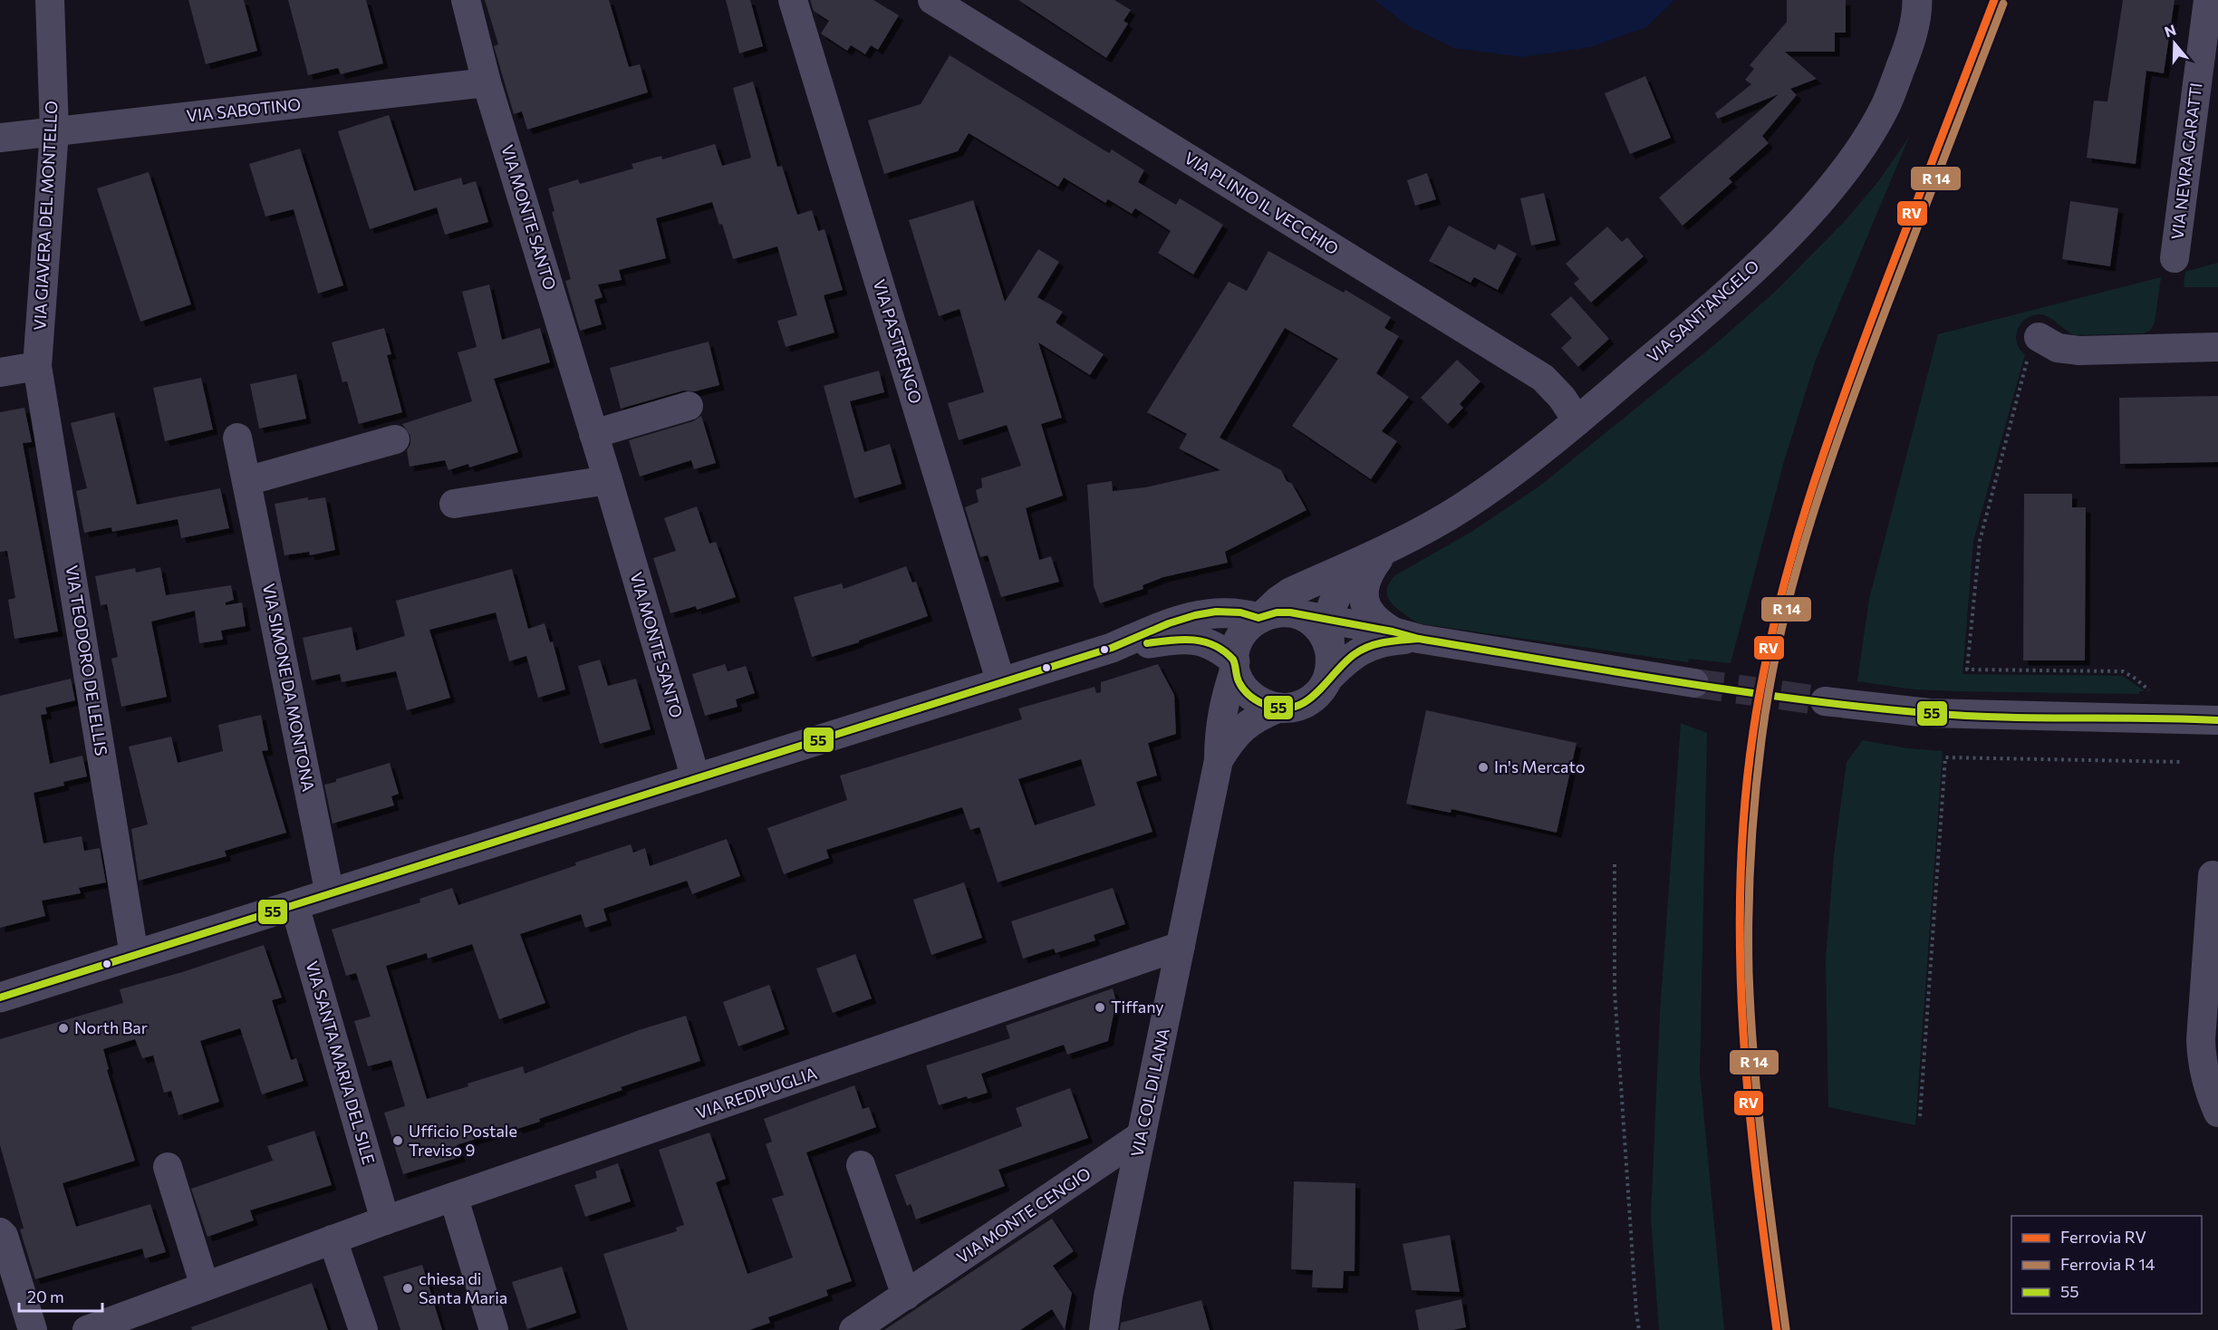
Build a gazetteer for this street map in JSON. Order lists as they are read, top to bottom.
{
  "streets": {
    "street": [
      "VIA SABOTINO",
      "VIA NEVRA GARATTI",
      "VIA PLINIO IL VECCHIO",
      "VIA GIAVERA DEL MONTELLO",
      "VIA MONTE SANTO",
      "VIA SANT'ANGELO",
      "VIA PASTRENGO",
      "VIA TEODORO DE LELLIS",
      "VIA SIMONE DA MONTONA",
      "VIA SANTA MARIA DEL SILE",
      "VIA COL DI LANA",
      "VIA REDIPUGLIA",
      "VIA MONTE CENGIO"
    ]
  },
  "crossings": [
    ["VIA SABOTINO", "VIA GIAVERA DEL MONTELLO"],
    ["VIA SABOTINO", "VIA MONTE SANTO"],
    ["VIA PLINIO IL VECCHIO", "VIA SANT'ANGELO"],
    ["VIA GIAVERA DEL MONTELLO", "VIA TEODORO DE LELLIS"],
    ["VIA SANT'ANGELO", "VIA COL DI LANA"],
    ["VIA SANTA MARIA DEL SILE", "VIA REDIPUGLIA"],
    ["VIA COL DI LANA", "VIA REDIPUGLIA"],
    ["VIA COL DI LANA", "VIA MONTE CENGIO"]
  ],
  "places": [
    "In's Mercato",
    "Tiffany",
    "North Bar",
    "Ufficio Postale Treviso 9",
    "chiesa di Santa Maria"
  ],
  "lines": ["rail line RV", "transit line 55"],
  "legend": ["Ferrovia RV", "Ferrovia R 14", "55"],
  "scale_bar": "20 m",
  "north": "top"
}
